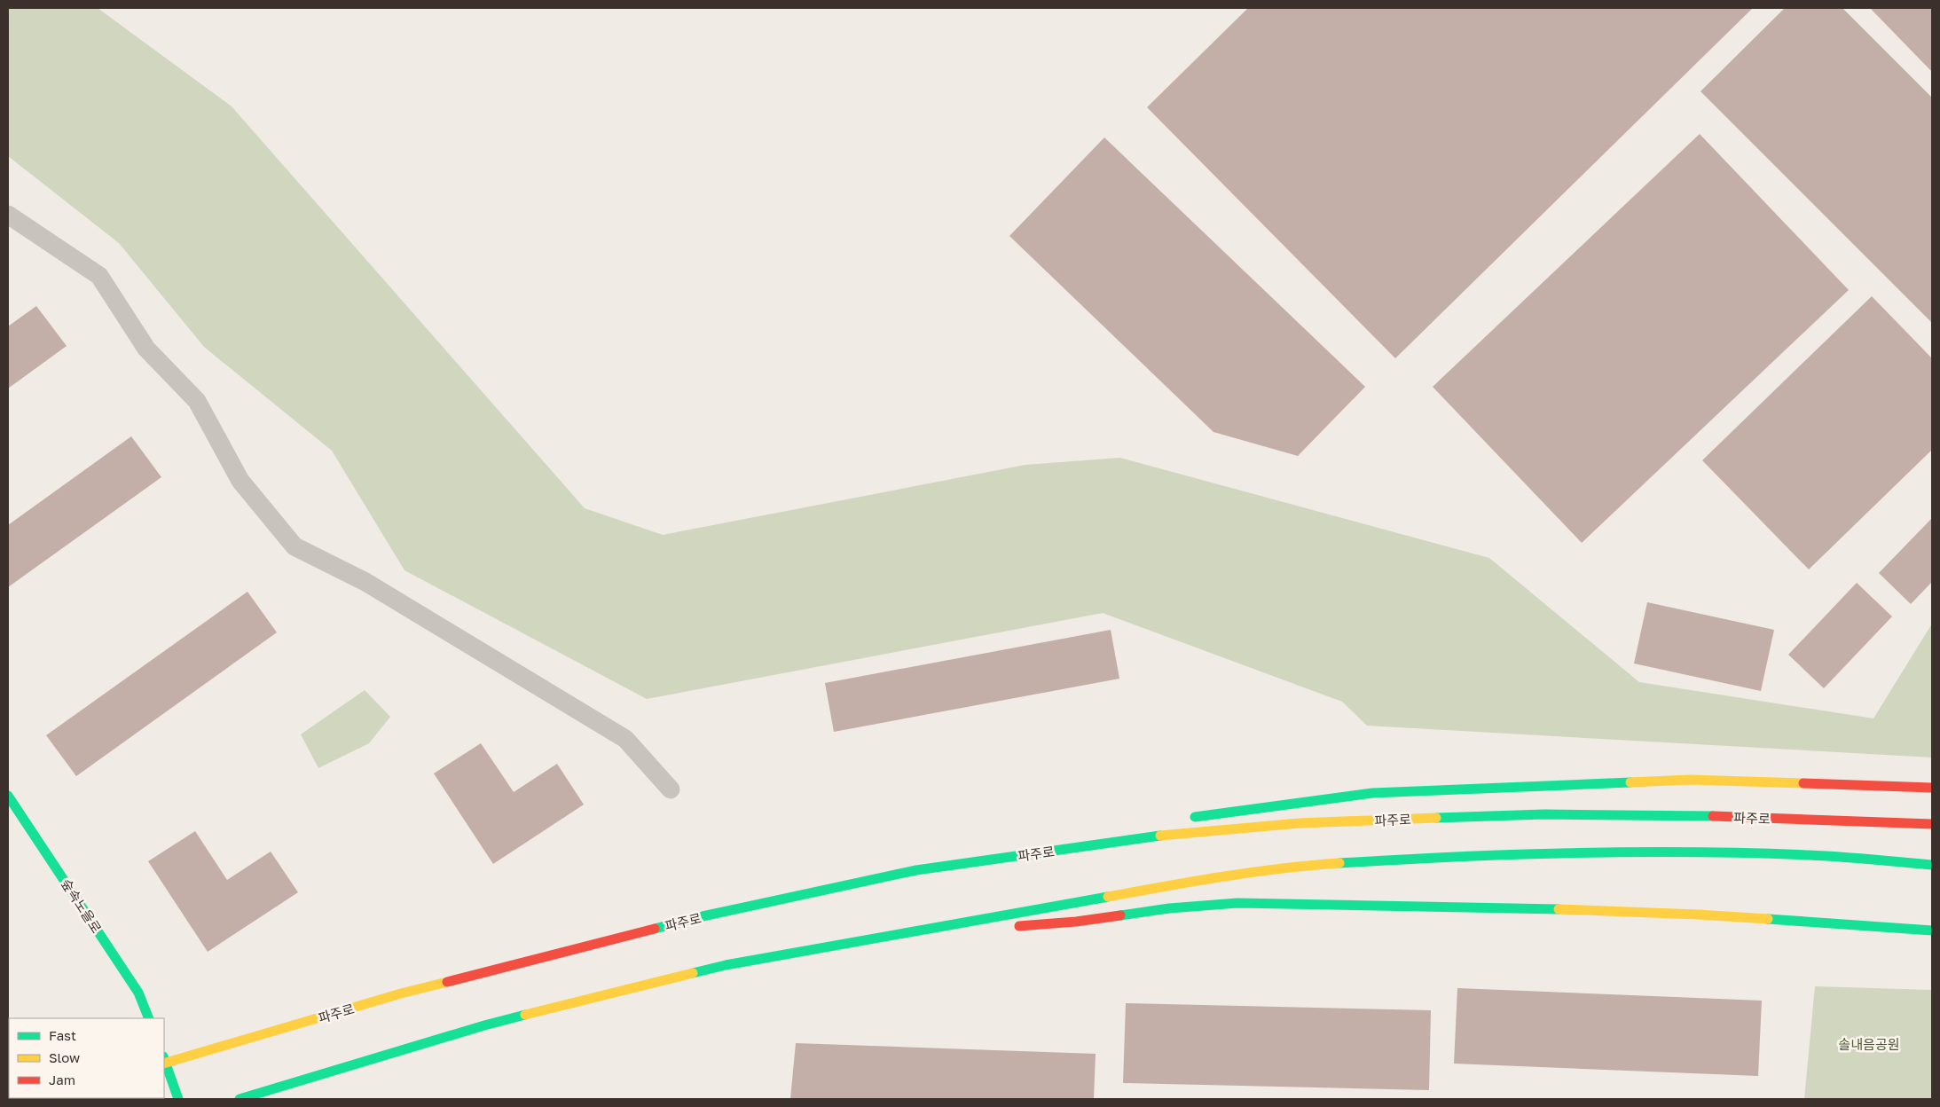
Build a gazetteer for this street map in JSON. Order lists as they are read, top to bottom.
{
  "streets": {
    "main road": ["파주로", "숲속노을로"]
  },
  "parks": ["솔내음공원"],
  "legend": ["Fast", "Slow", "Jam"]
}
